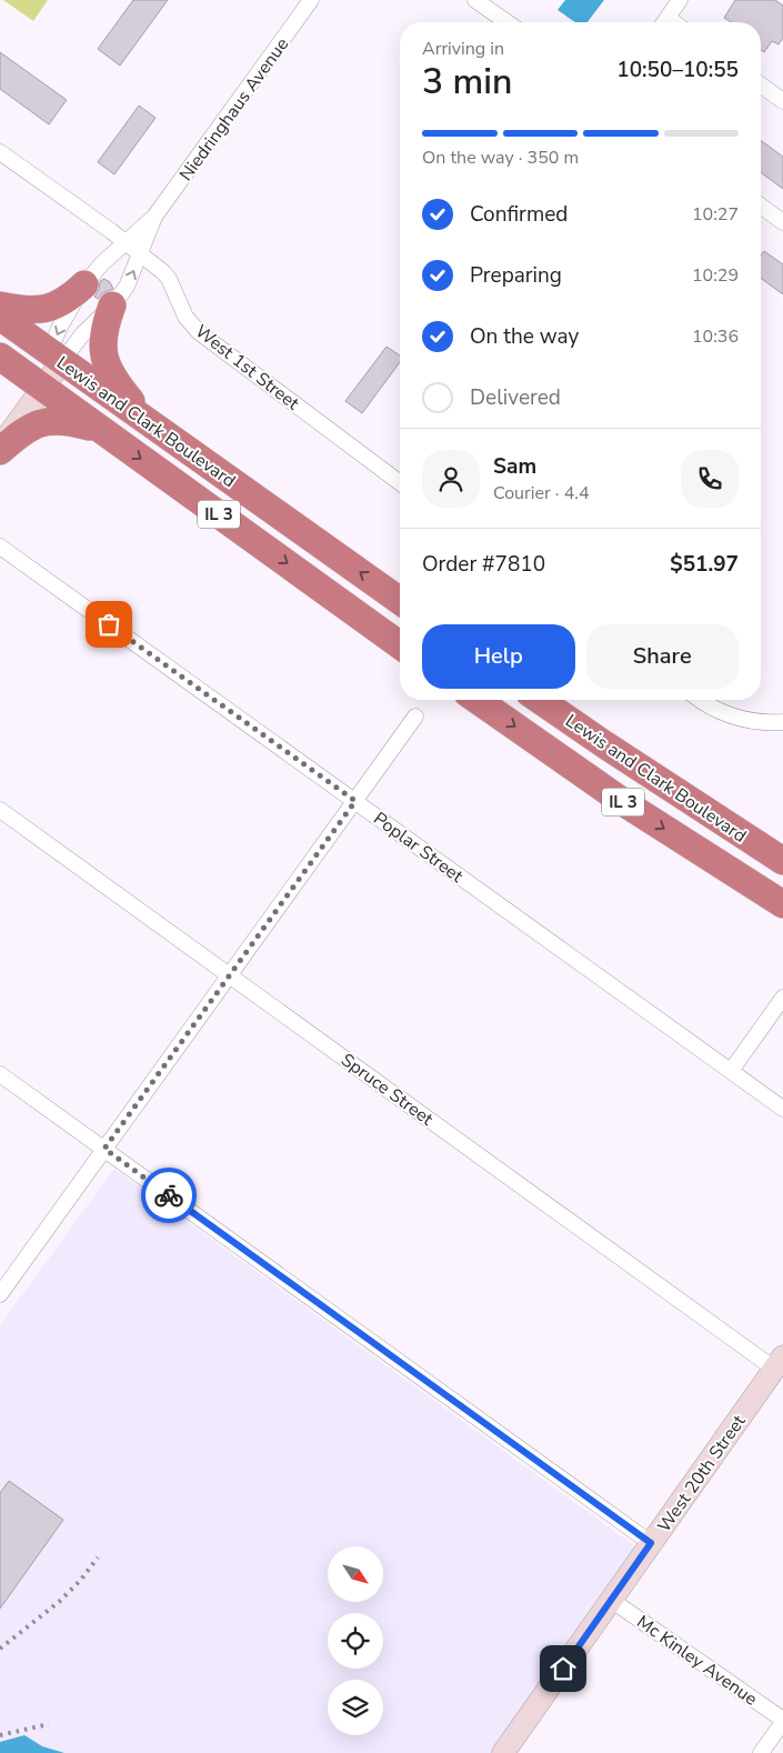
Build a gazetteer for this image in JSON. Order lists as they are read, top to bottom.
{
  "streets": {
    "highway": ["Lewis and Clark Boulevard", "IL 3"],
    "street": [
      "Niedringhaus Avenue",
      "West 1st Street",
      "Poplar Street",
      "Spruce Street",
      "West 20th Street",
      "Mc Kinley Avenue"
    ]
  },
  "crossings": [
    ["Niedringhaus Avenue", "West 1st Street"],
    ["Niedringhaus Avenue", "Lewis and Clark Boulevard"],
    ["Niedringhaus Avenue", "IL 3"],
    ["Lewis and Clark Boulevard", "IL 3"],
    ["Spruce Street", "West 20th Street"],
    ["West 20th Street", "Mc Kinley Avenue"]
  ],
  "north": "bottom right",
  "page": {
    "heading": ["3 min", "Arriving in", "10:50–10:55"],
    "panel": [
      "Sam",
      "Courier · 4.4",
      "Order #7810",
      "$51.97"
    ],
    "bar": "On the way · 350 m",
    "list": [
      ["Confirmed", "10:27"],
      ["Preparing", "10:29"],
      ["On the way", "10:36"],
      "Delivered"
    ],
    "buttons": ["Help", "Share"]
  }
}
